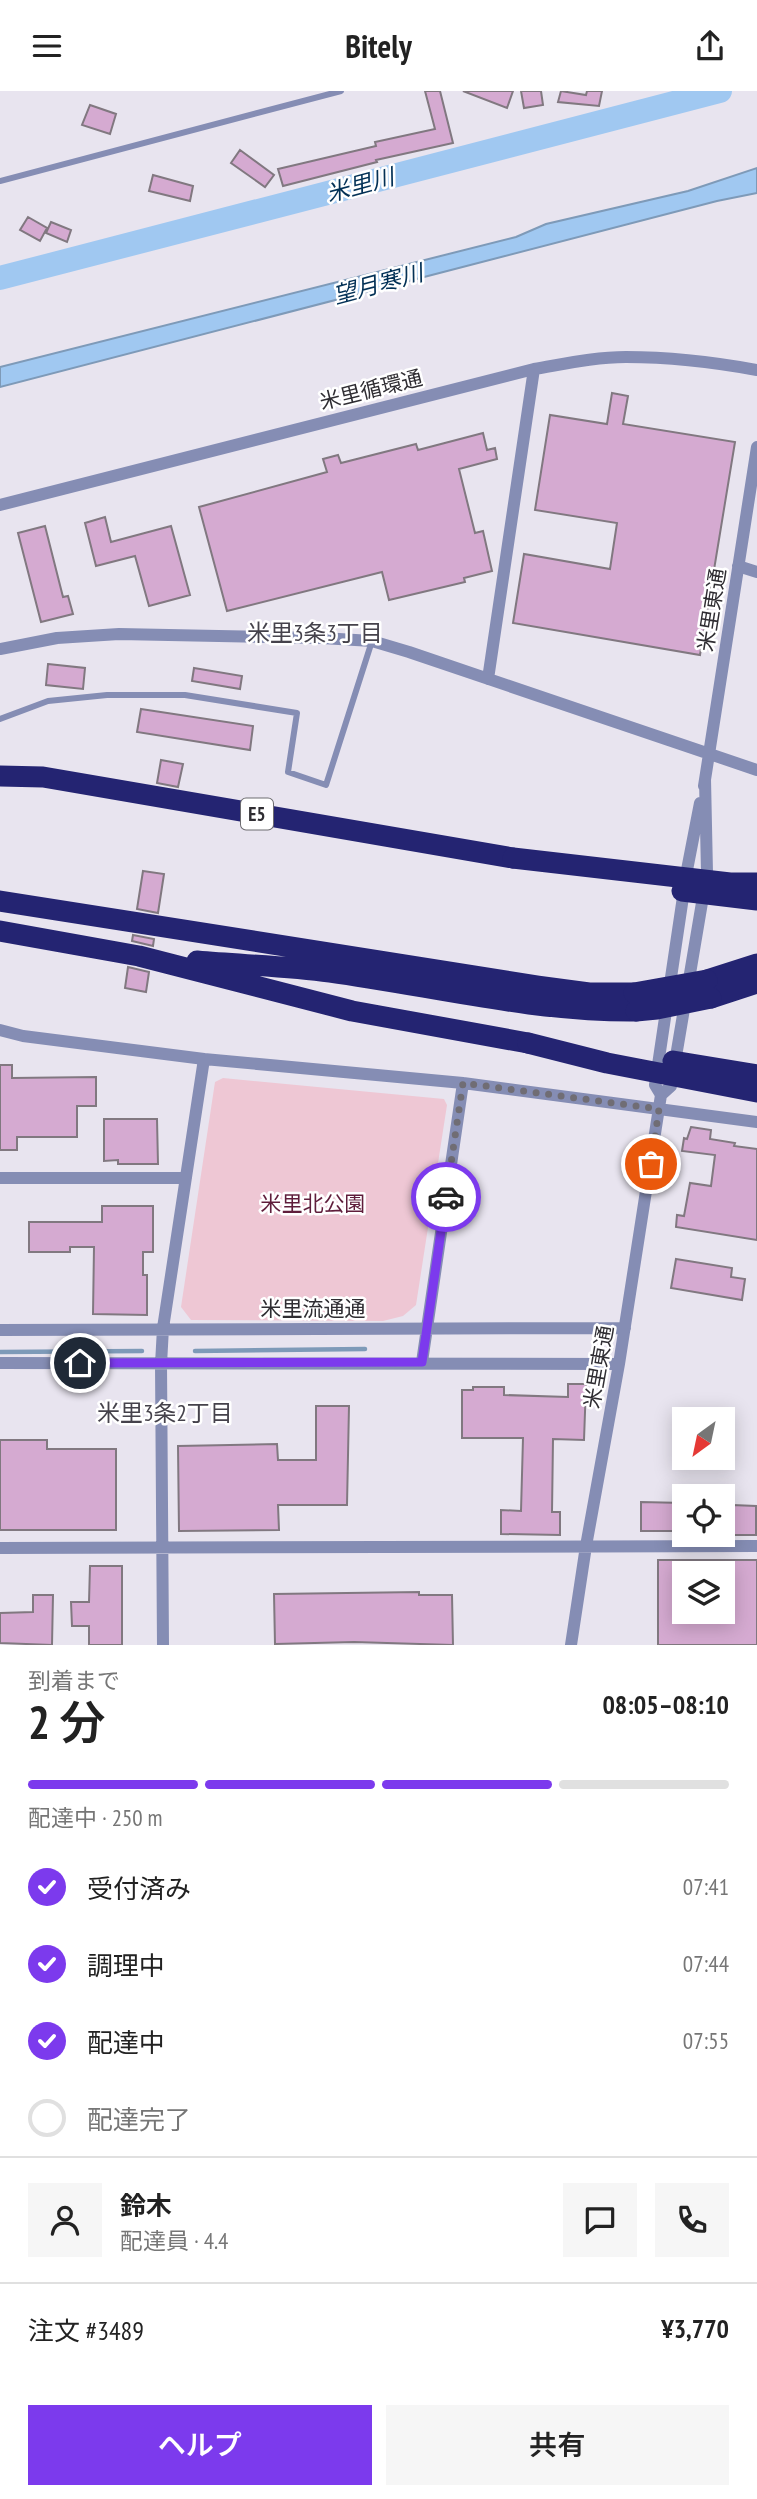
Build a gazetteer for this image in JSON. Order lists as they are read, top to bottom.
{
  "streets": {
    "highway": ["E5"],
    "street": ["米里循環通", "米里東通", "米里流通通"]
  },
  "crossings": [
    ["米里東通", "米里流通通"]
  ],
  "districts": ["米里3条3丁目", "米里3条2丁目"],
  "water": ["米里川", "望月寒川"],
  "parks": ["米里北公園"],
  "north": "bottom left",
  "page": {
    "header": "Bitely",
    "heading": ["2 分", "到着まで", "08:05–08:10"],
    "panel": [
      "鈴木",
      "配達員 · 4.4",
      "注文 #3489",
      "¥3,770"
    ],
    "bar": "配達中 · 250 m",
    "list": [
      ["受付済み", "07:41"],
      ["調理中", "07:44"],
      ["配達中", "07:55"],
      "配達完了"
    ],
    "buttons": ["ヘルプ", "共有"]
  }
}
